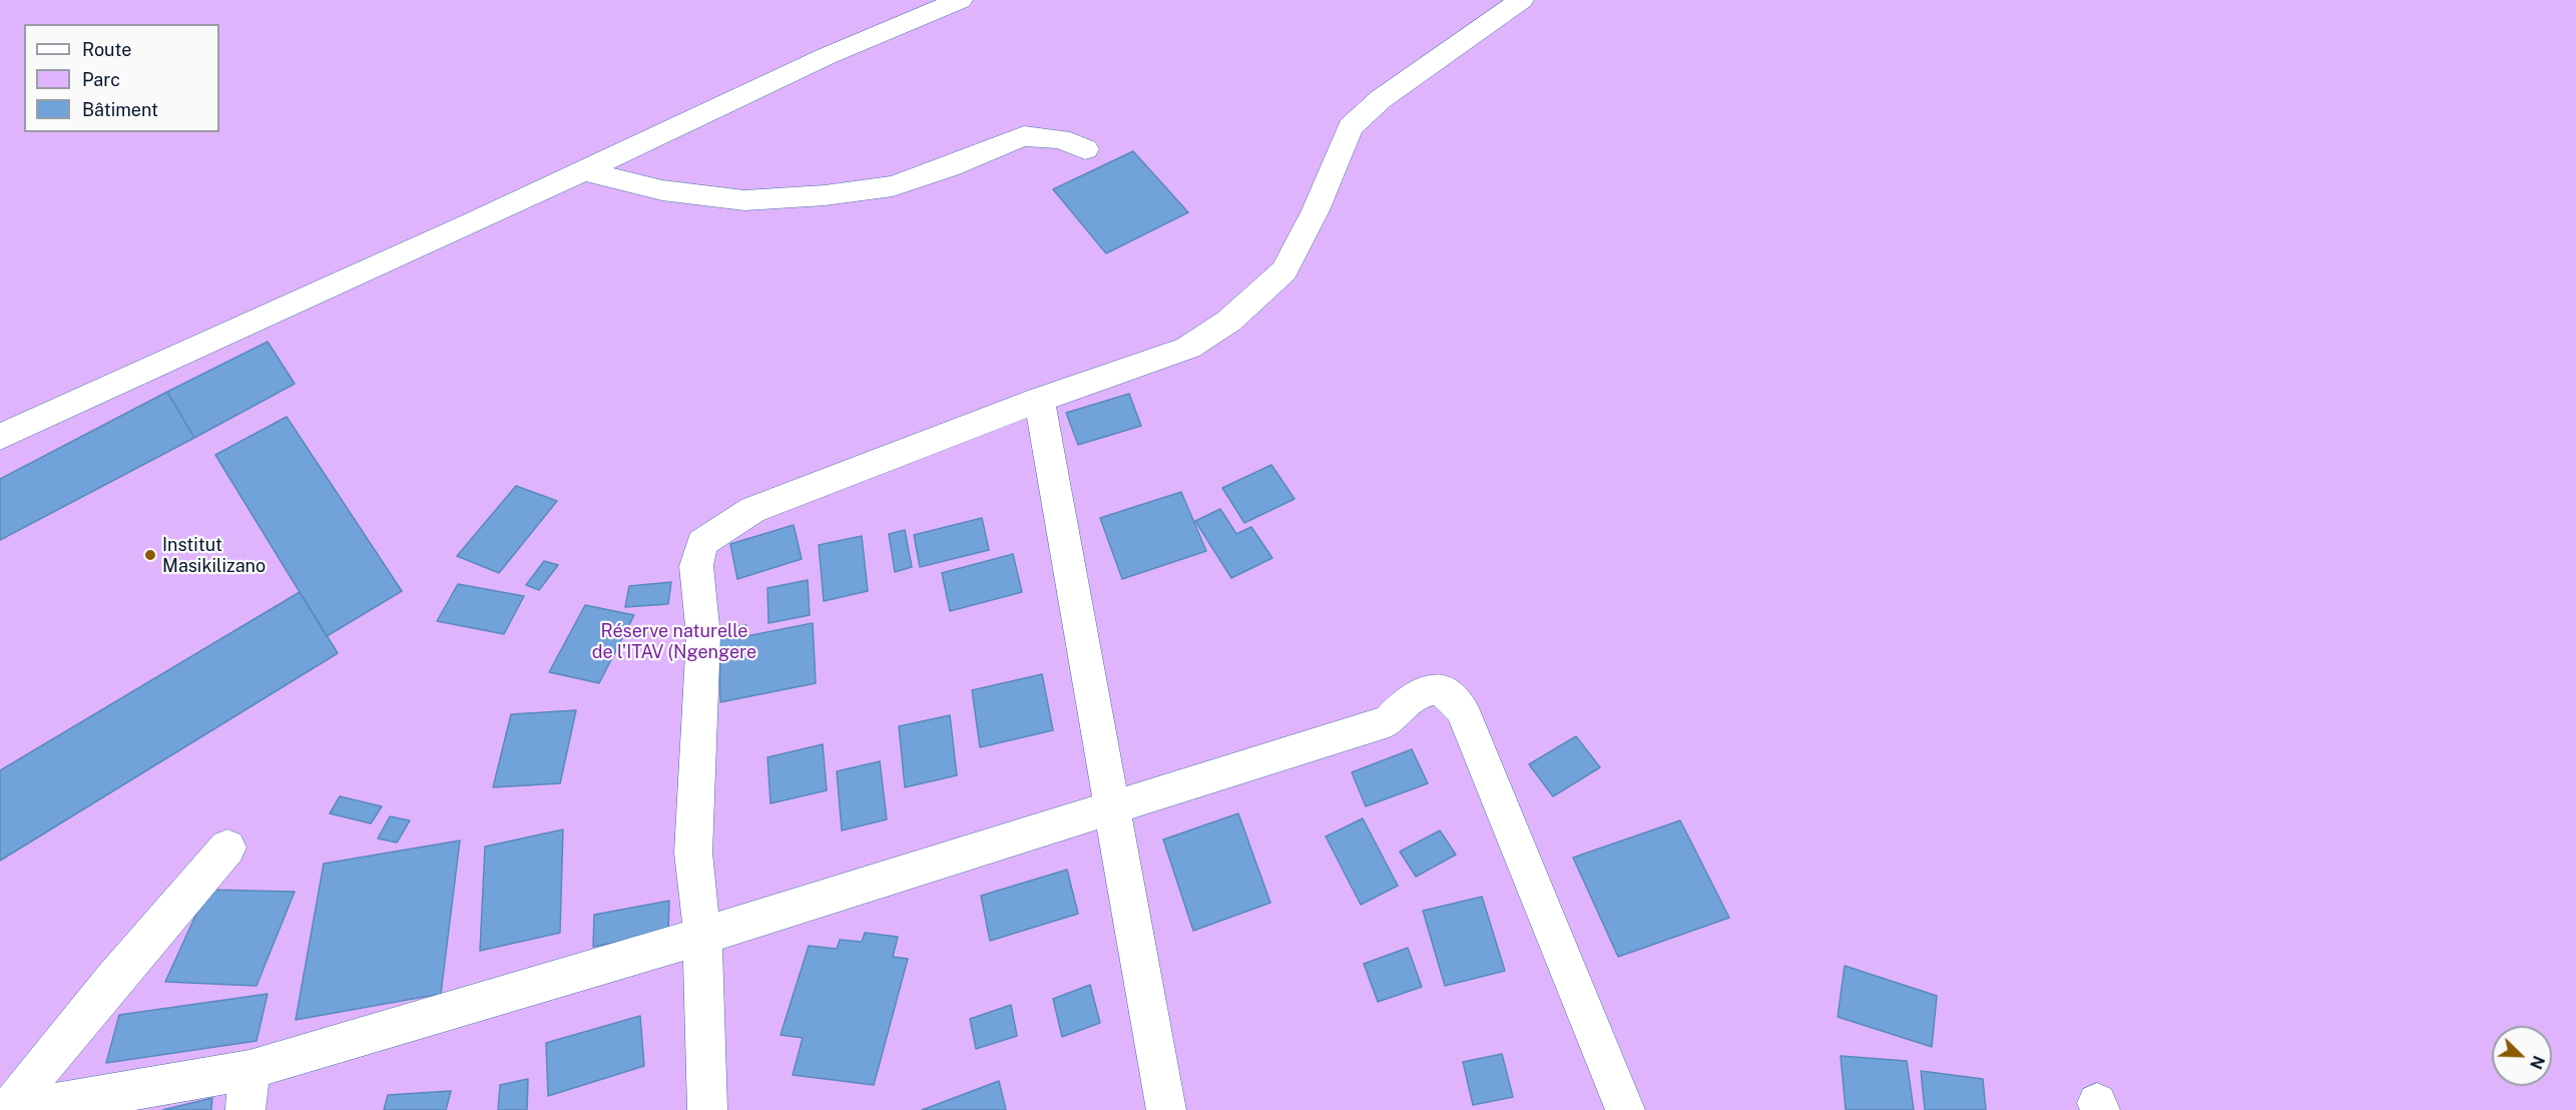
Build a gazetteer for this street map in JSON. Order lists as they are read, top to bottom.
{
  "parks": ["Réserve naturelle de l'ITAV (Ngengere"],
  "places": ["Institut Masikilizano"],
  "legend": ["Route", "Parc", "Bâtiment"],
  "north": "bottom right"
}
